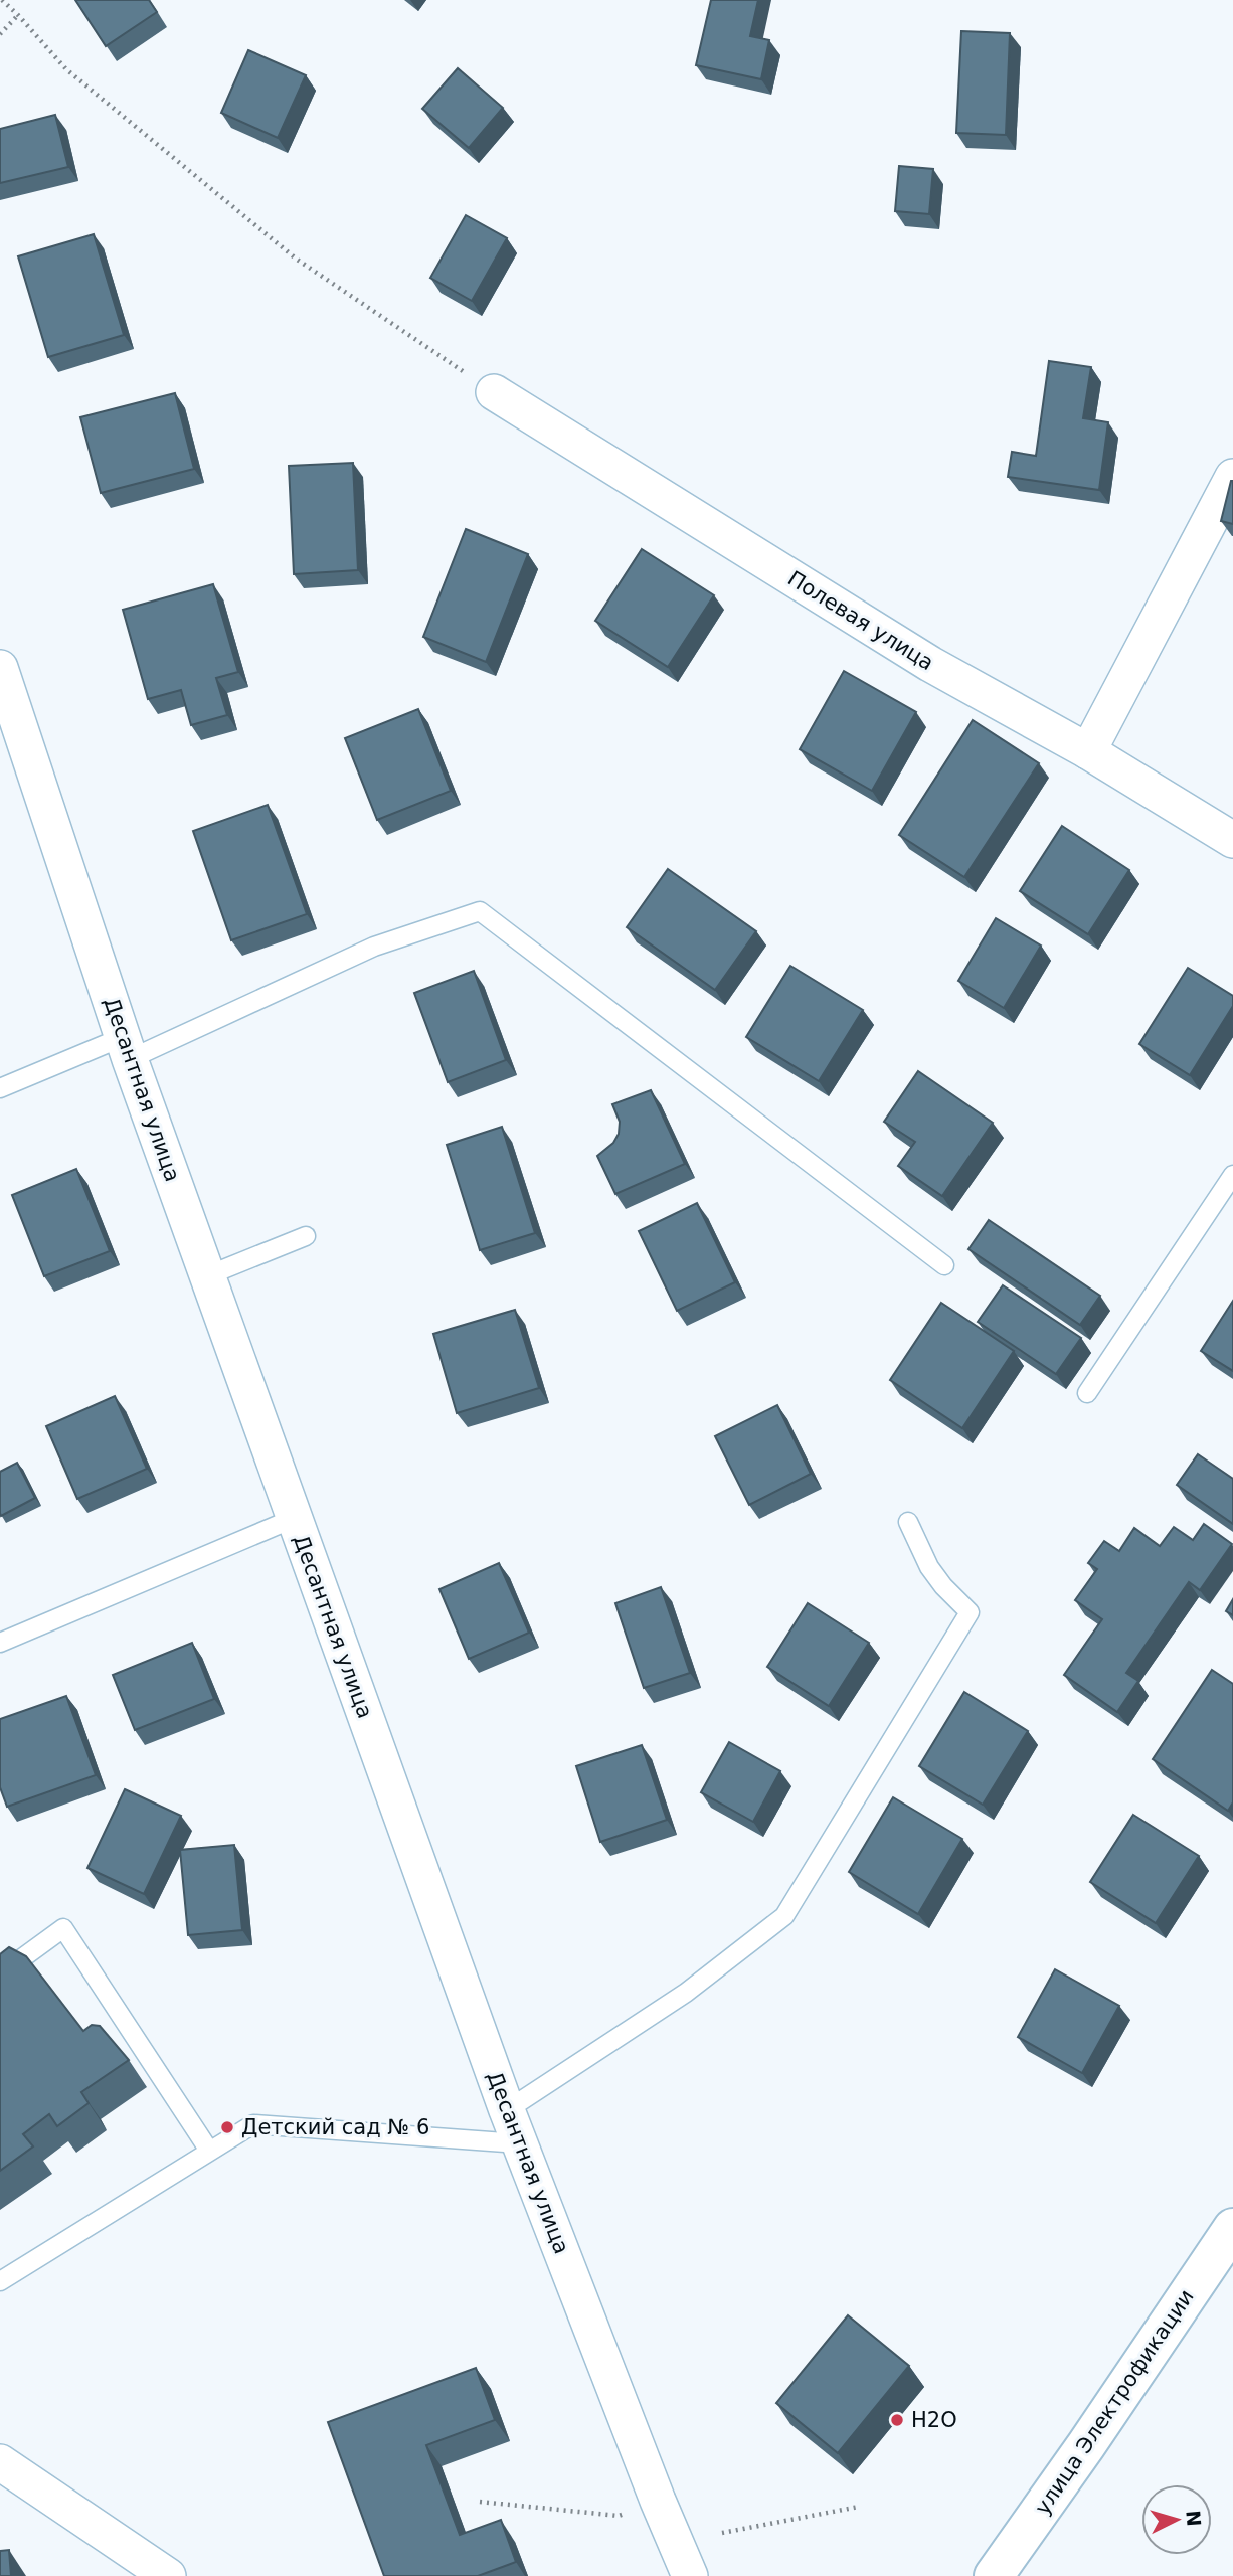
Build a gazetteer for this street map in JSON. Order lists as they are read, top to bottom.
{
  "streets": {
    "main road": ["улица Электрофикации"],
    "street": ["Полевая улица", "Десантная улица"]
  },
  "places": ["Детский сад № 6", "H2O"],
  "north": "right"
}
